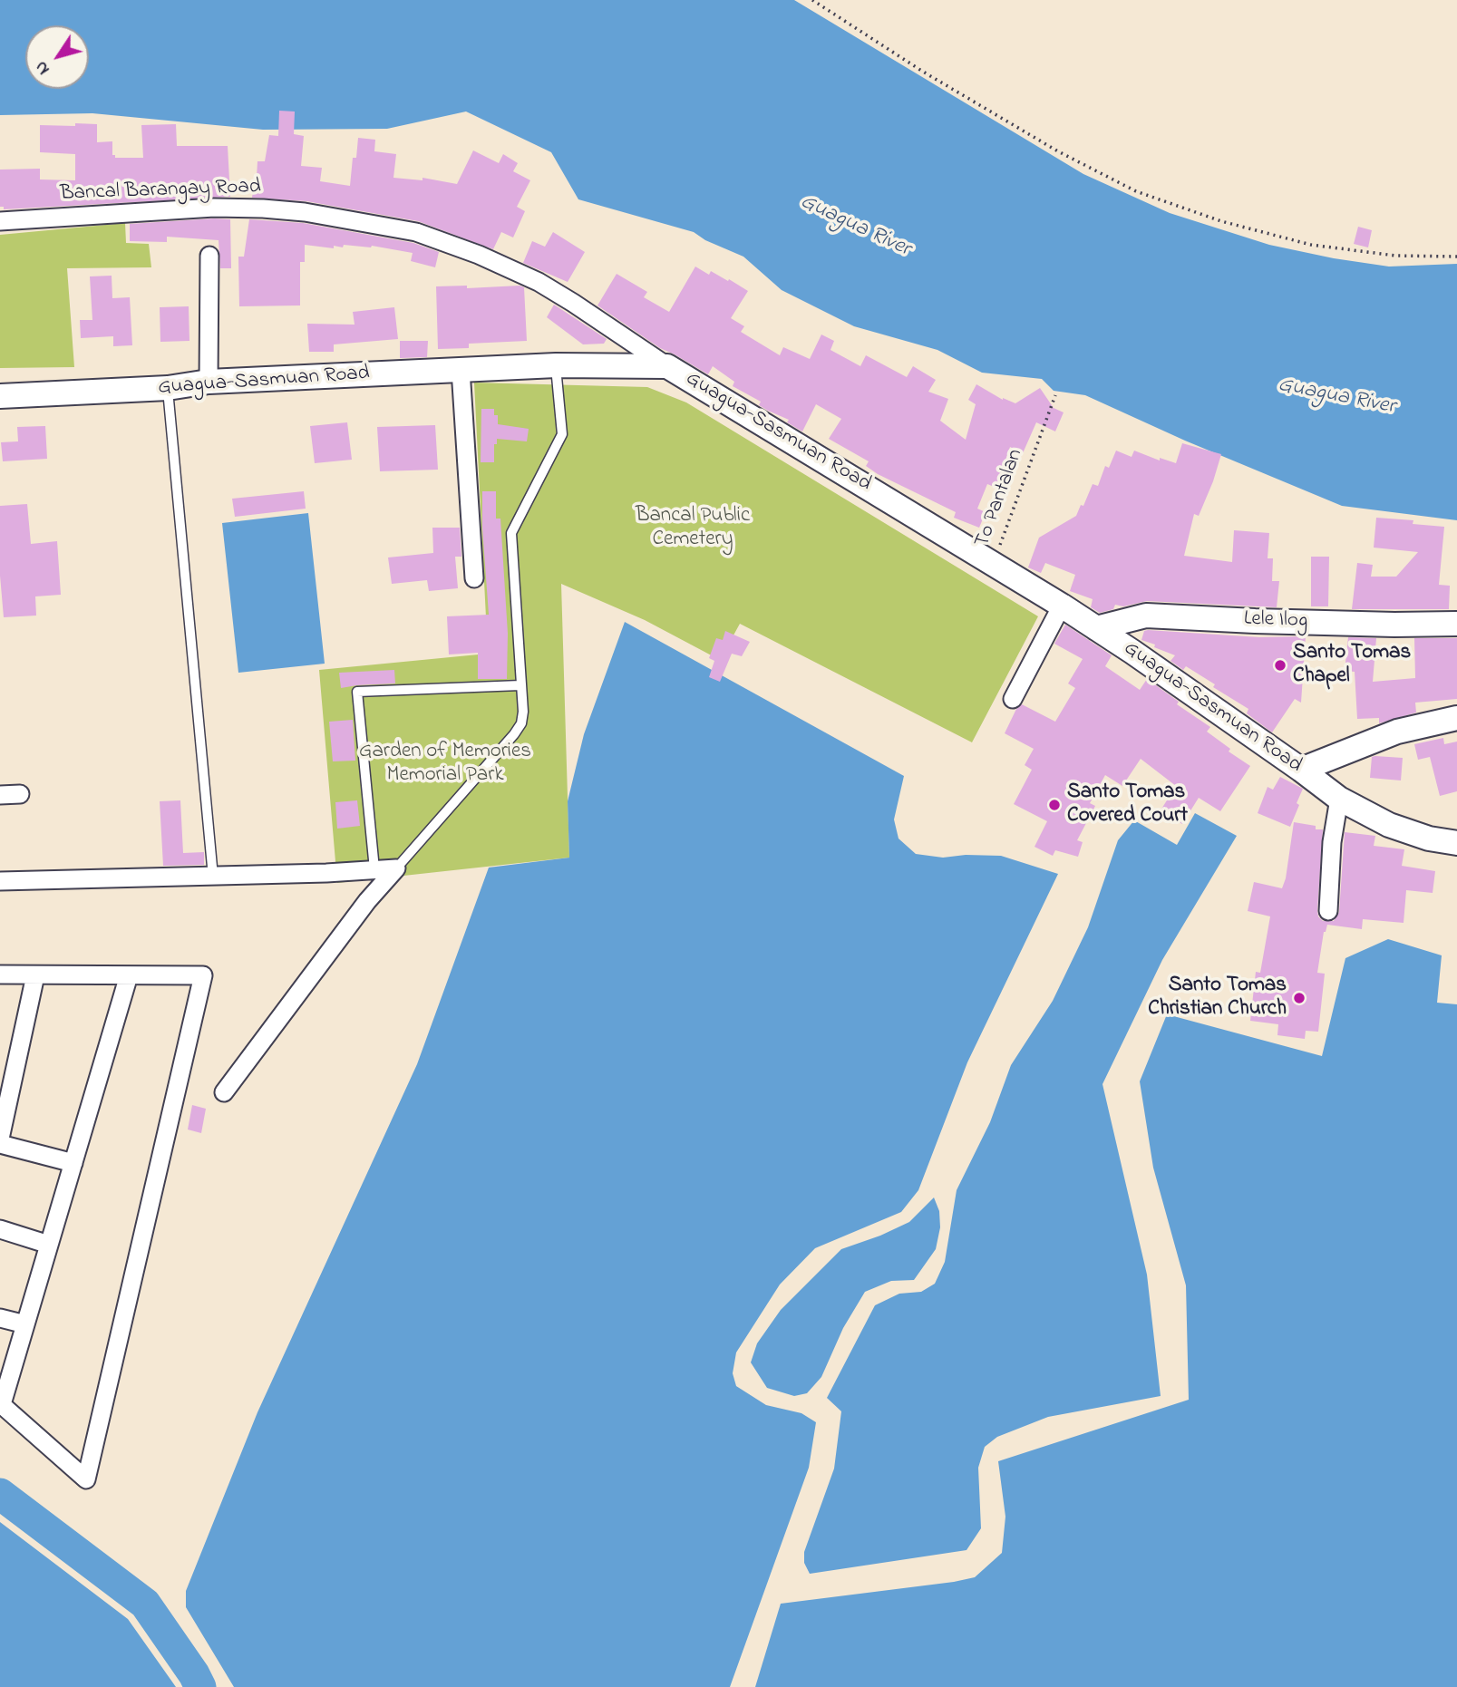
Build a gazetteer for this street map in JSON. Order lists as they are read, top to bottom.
{
  "streets": {
    "main road": ["Guagua-Sasmuan Road", "Lele Ilog"],
    "street": ["Bancal Barangay Road"],
    "path": ["To Pantalan"]
  },
  "crossings": [
    ["Bancal Barangay Road", "Guagua-Sasmuan Road"],
    ["Guagua-Sasmuan Road", "To Pantalan"],
    ["Guagua-Sasmuan Road", "Lele Ilog"]
  ],
  "water": ["Guagua River"],
  "parks": ["Bancal Public Cemetery", "Garden of Memories Memorial Park"],
  "places": ["Santo Tomas Chapel", "Santo Tomas Covered Court", "Santo Tomas Christian Church"],
  "north": "bottom left"
}
